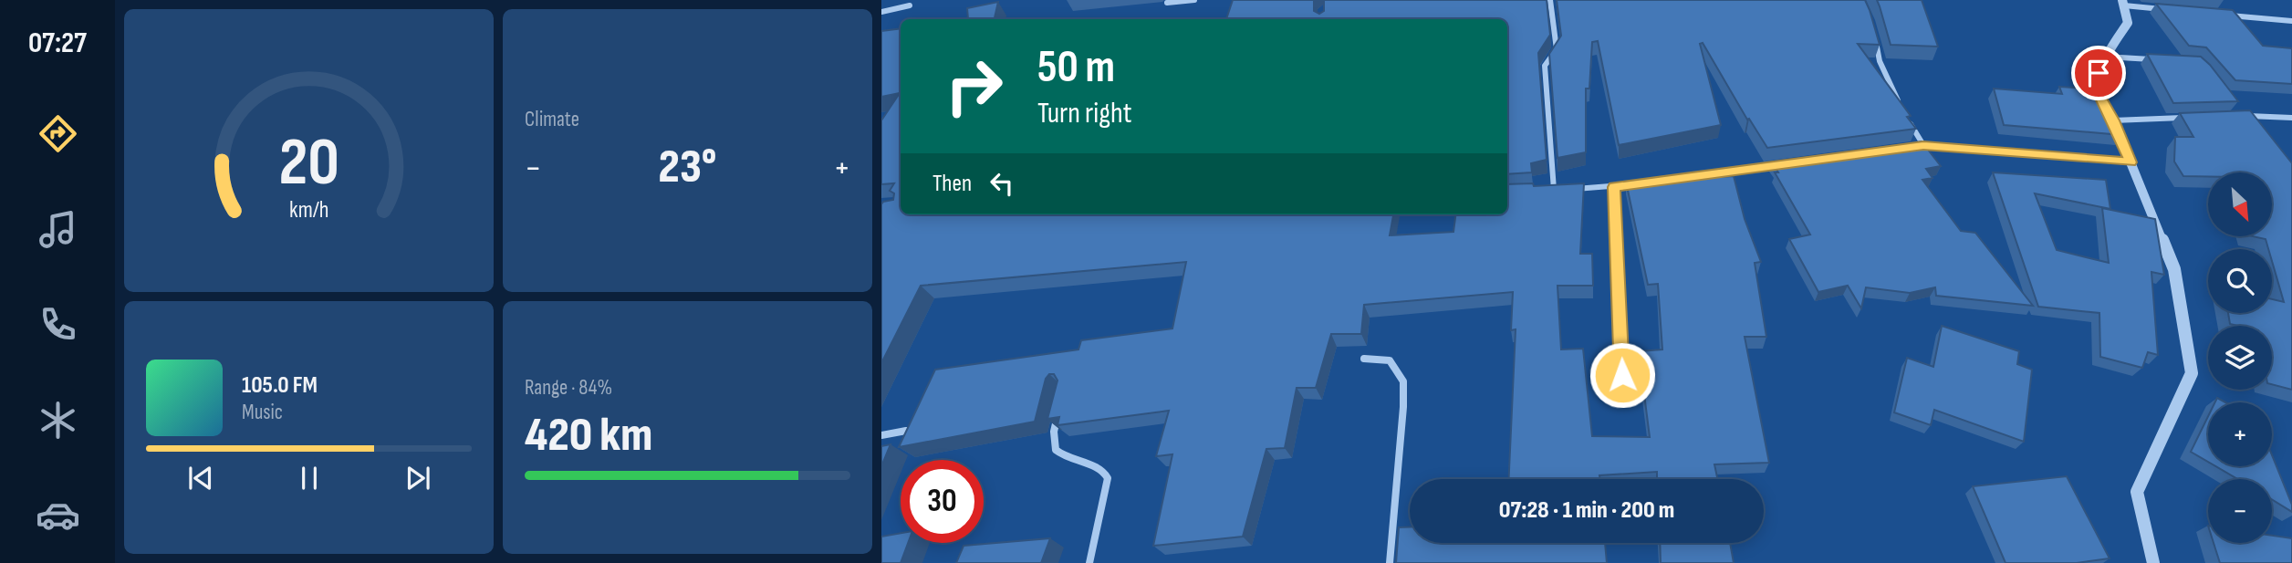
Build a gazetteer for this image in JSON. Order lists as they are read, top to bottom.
{
  "north": "bottom right",
  "page": {
    "tabs": "07:27",
    "tile": [
      "Climate",
      ["Range · 84%", "420 km"]
    ],
    "turn": ["50 m", "Turn right"],
    "heat": ["−", "23°", "+"],
    "then": "Then",
    "map_buttons": ["+", "−"],
    "song": ["105.0 FM", "Music"],
    "limit": "30",
    "trip": "07:28 · 1 min · 200 m",
    "gauge": ["20", "km/h"]
  }
}
